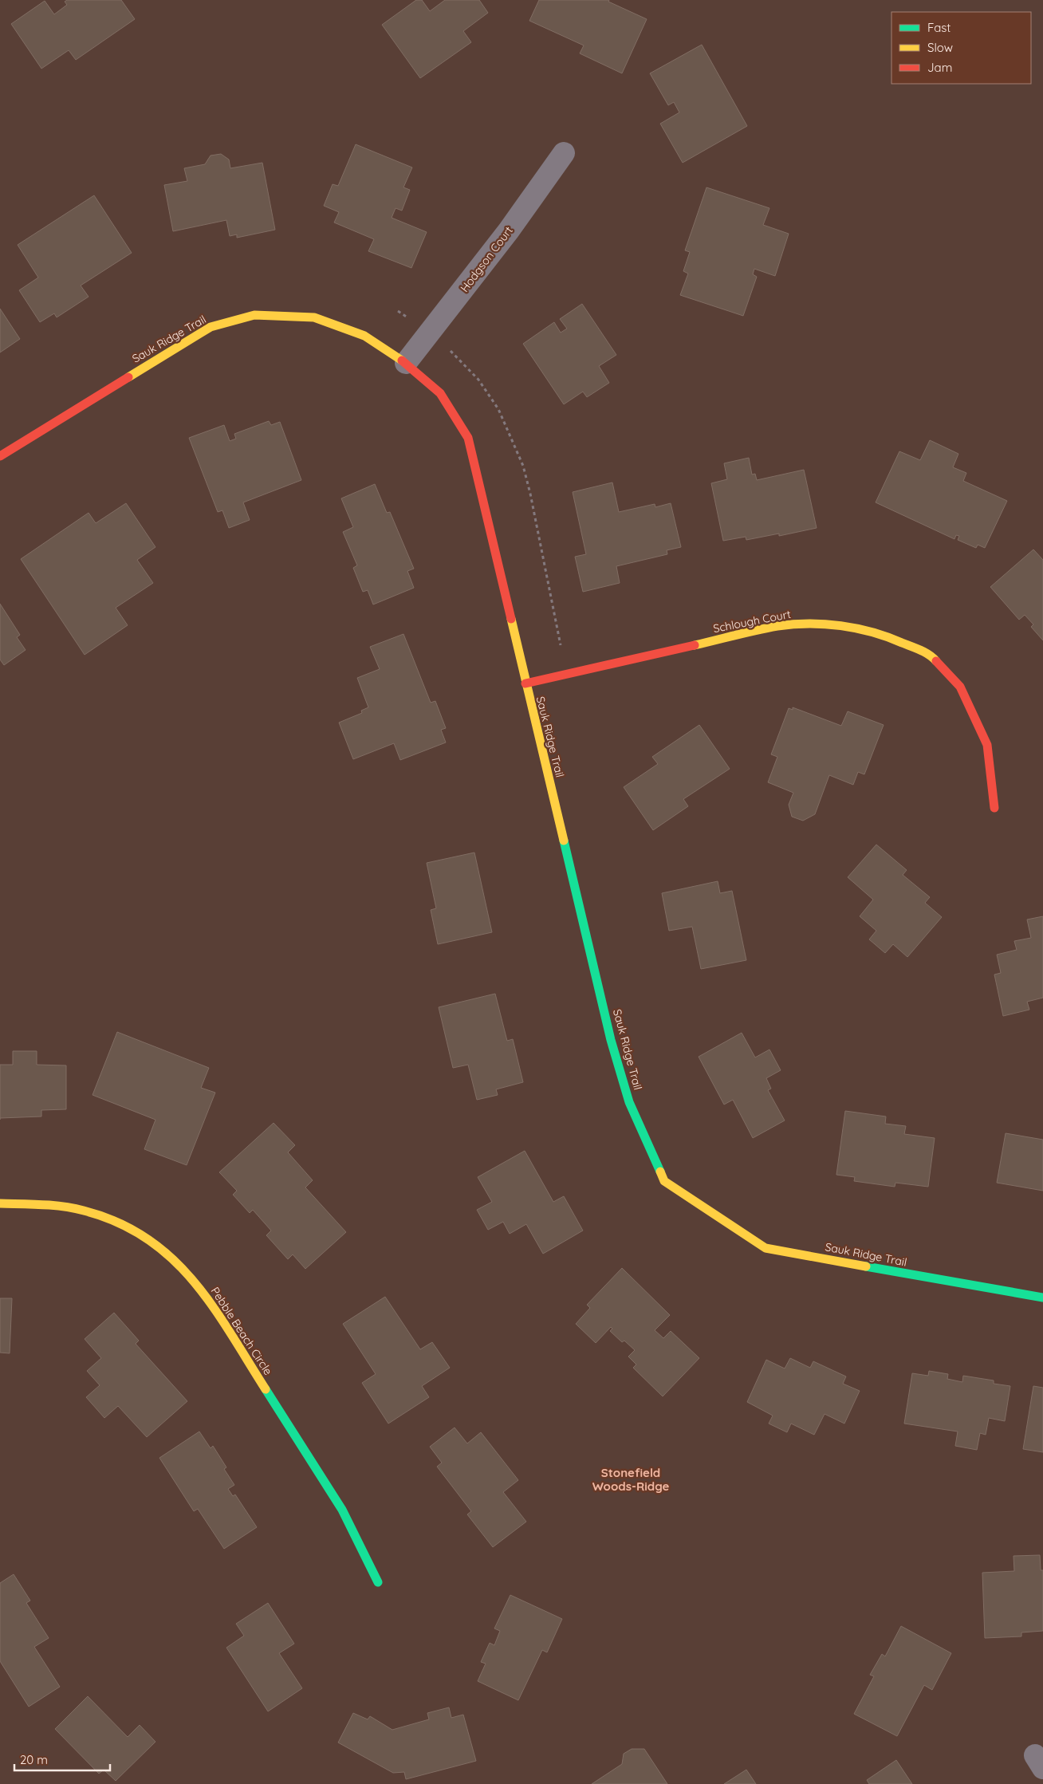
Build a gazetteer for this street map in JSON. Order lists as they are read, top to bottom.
{
  "streets": {
    "street": [
      "Hodgson Court",
      "Sauk Ridge Trail",
      "Schlough Court",
      "Pebble Beach Circle"
    ]
  },
  "crossings": [
    ["Hodgson Court", "Sauk Ridge Trail"],
    ["Sauk Ridge Trail", "Schlough Court"]
  ],
  "districts": ["Stonefield Woods-Ridge"],
  "legend": ["Fast", "Slow", "Jam"],
  "scale_bar": "20 m"
}
